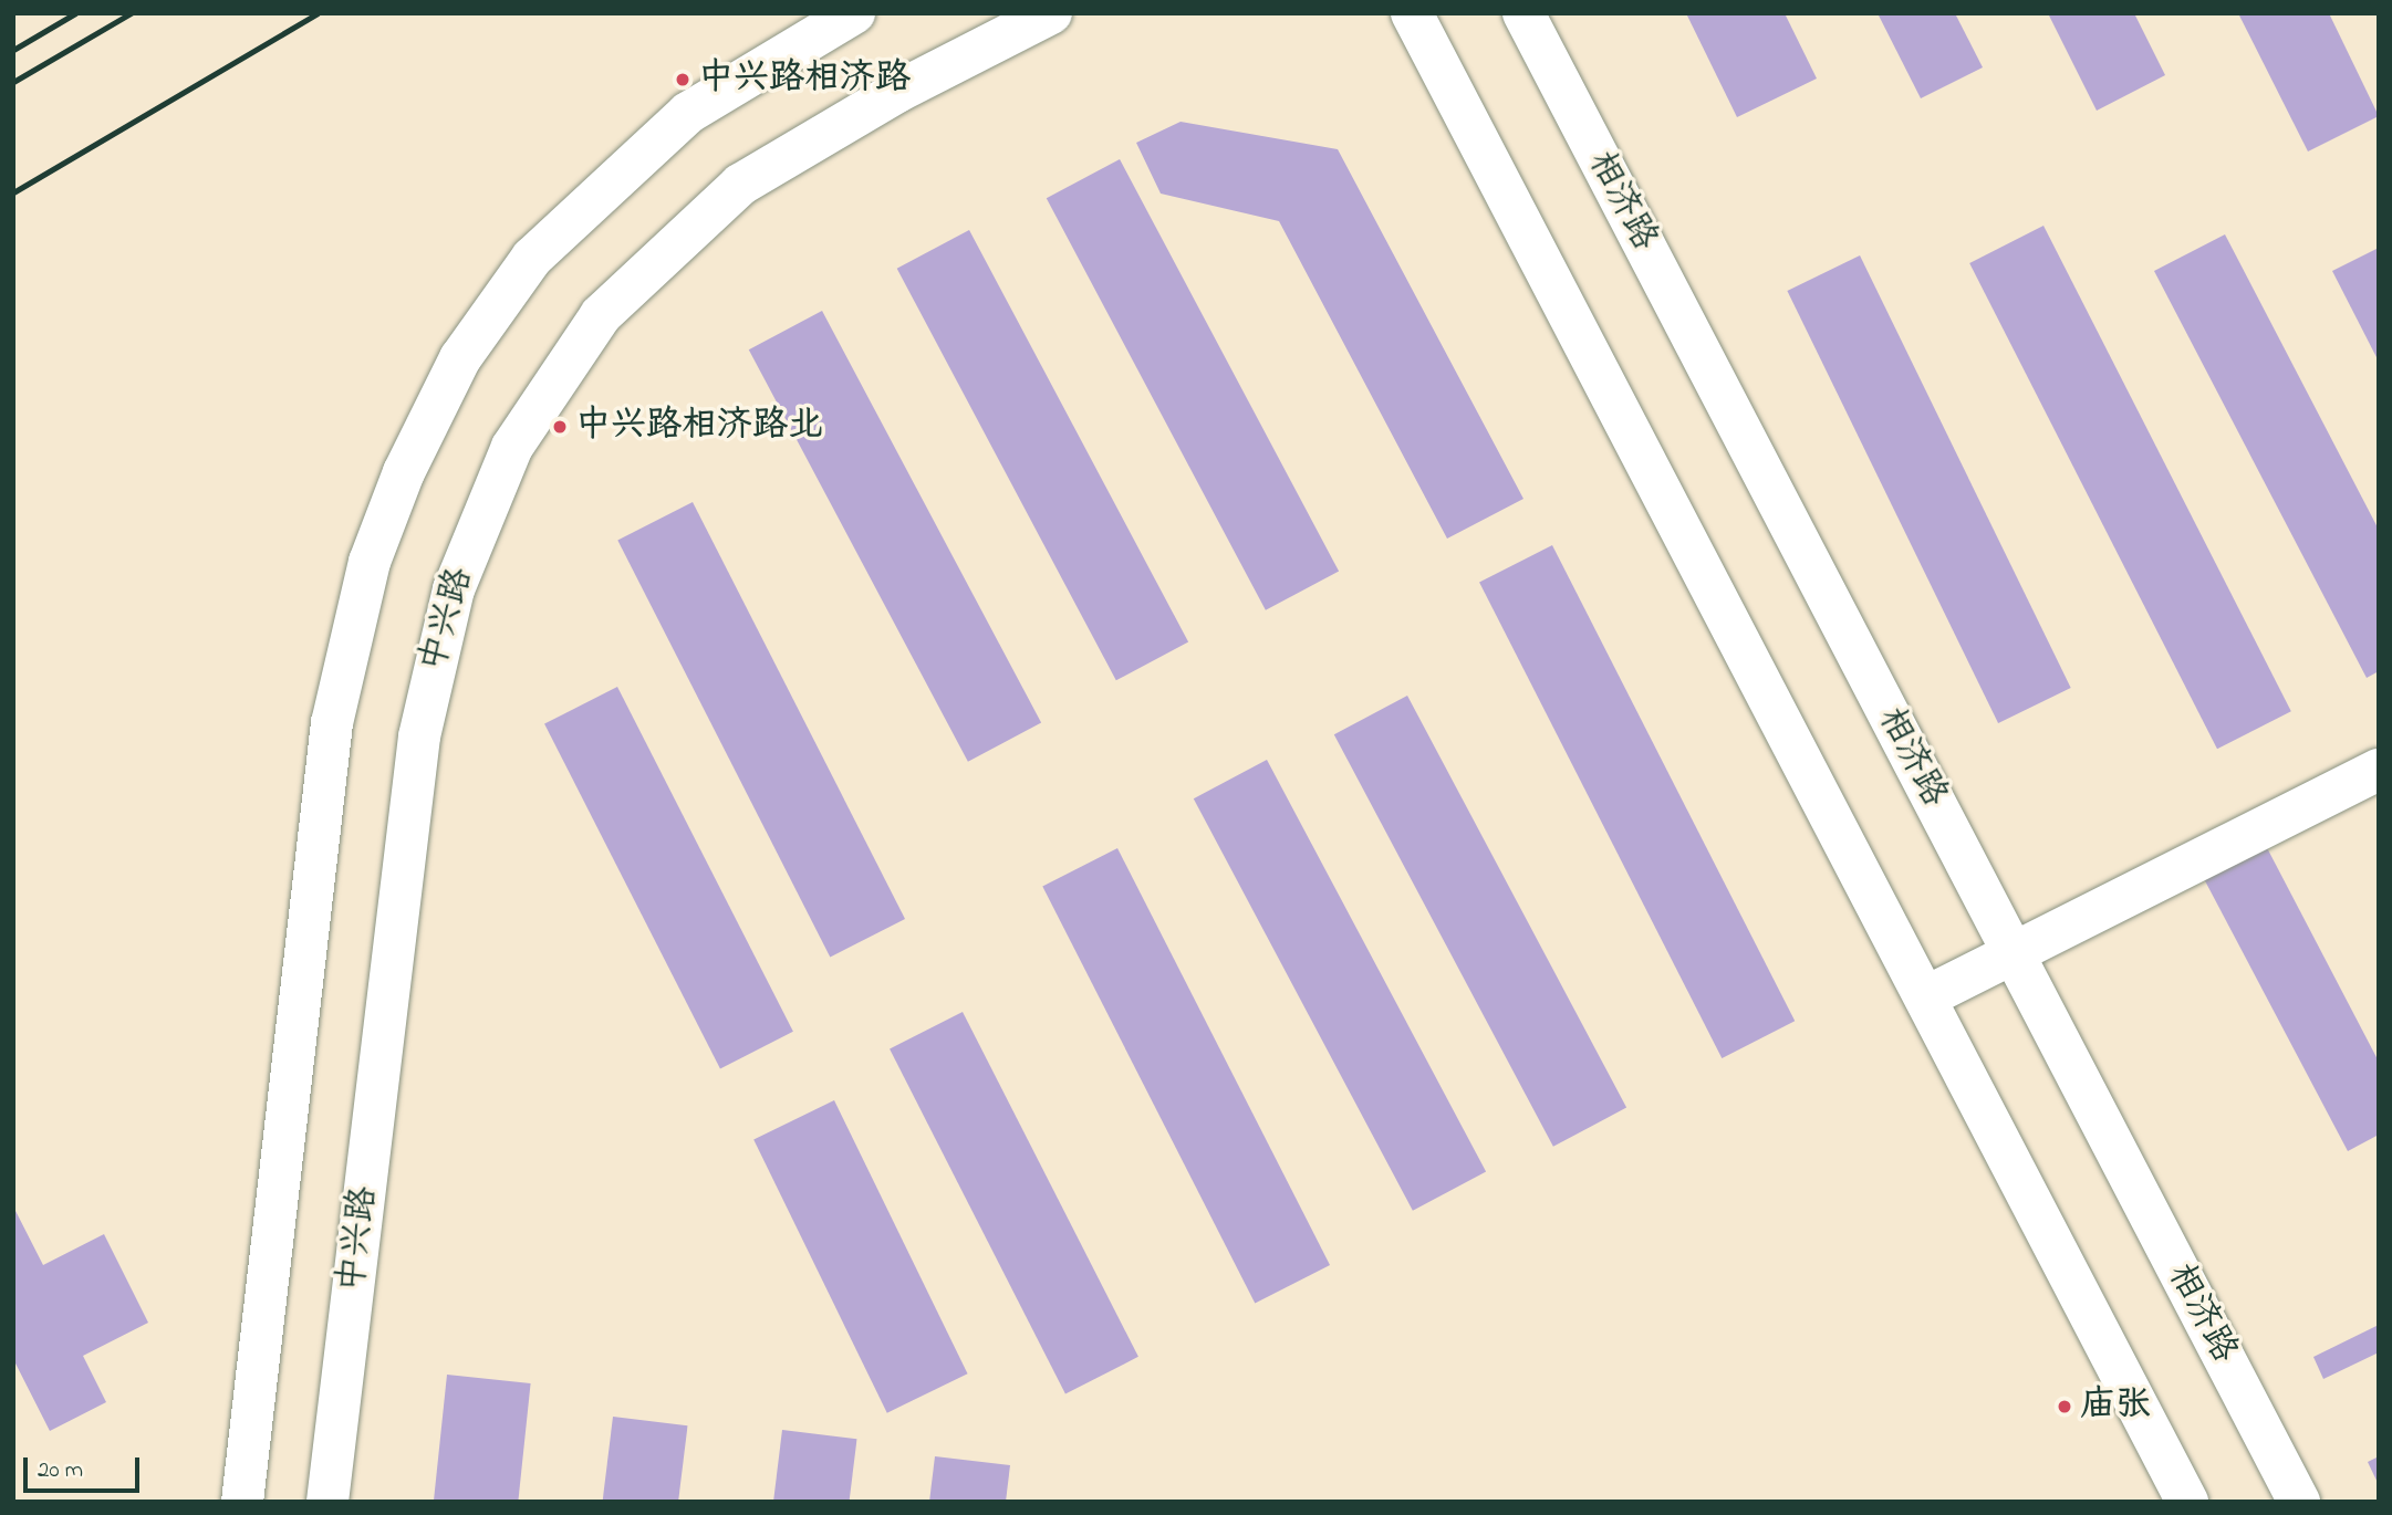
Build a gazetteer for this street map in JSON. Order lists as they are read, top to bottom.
{
  "streets": {
    "street": ["相济路", "中兴路"]
  },
  "places": ["中兴路相济路", "中兴路相济路北", "庙张"],
  "scale_bar": "20 m"
}
